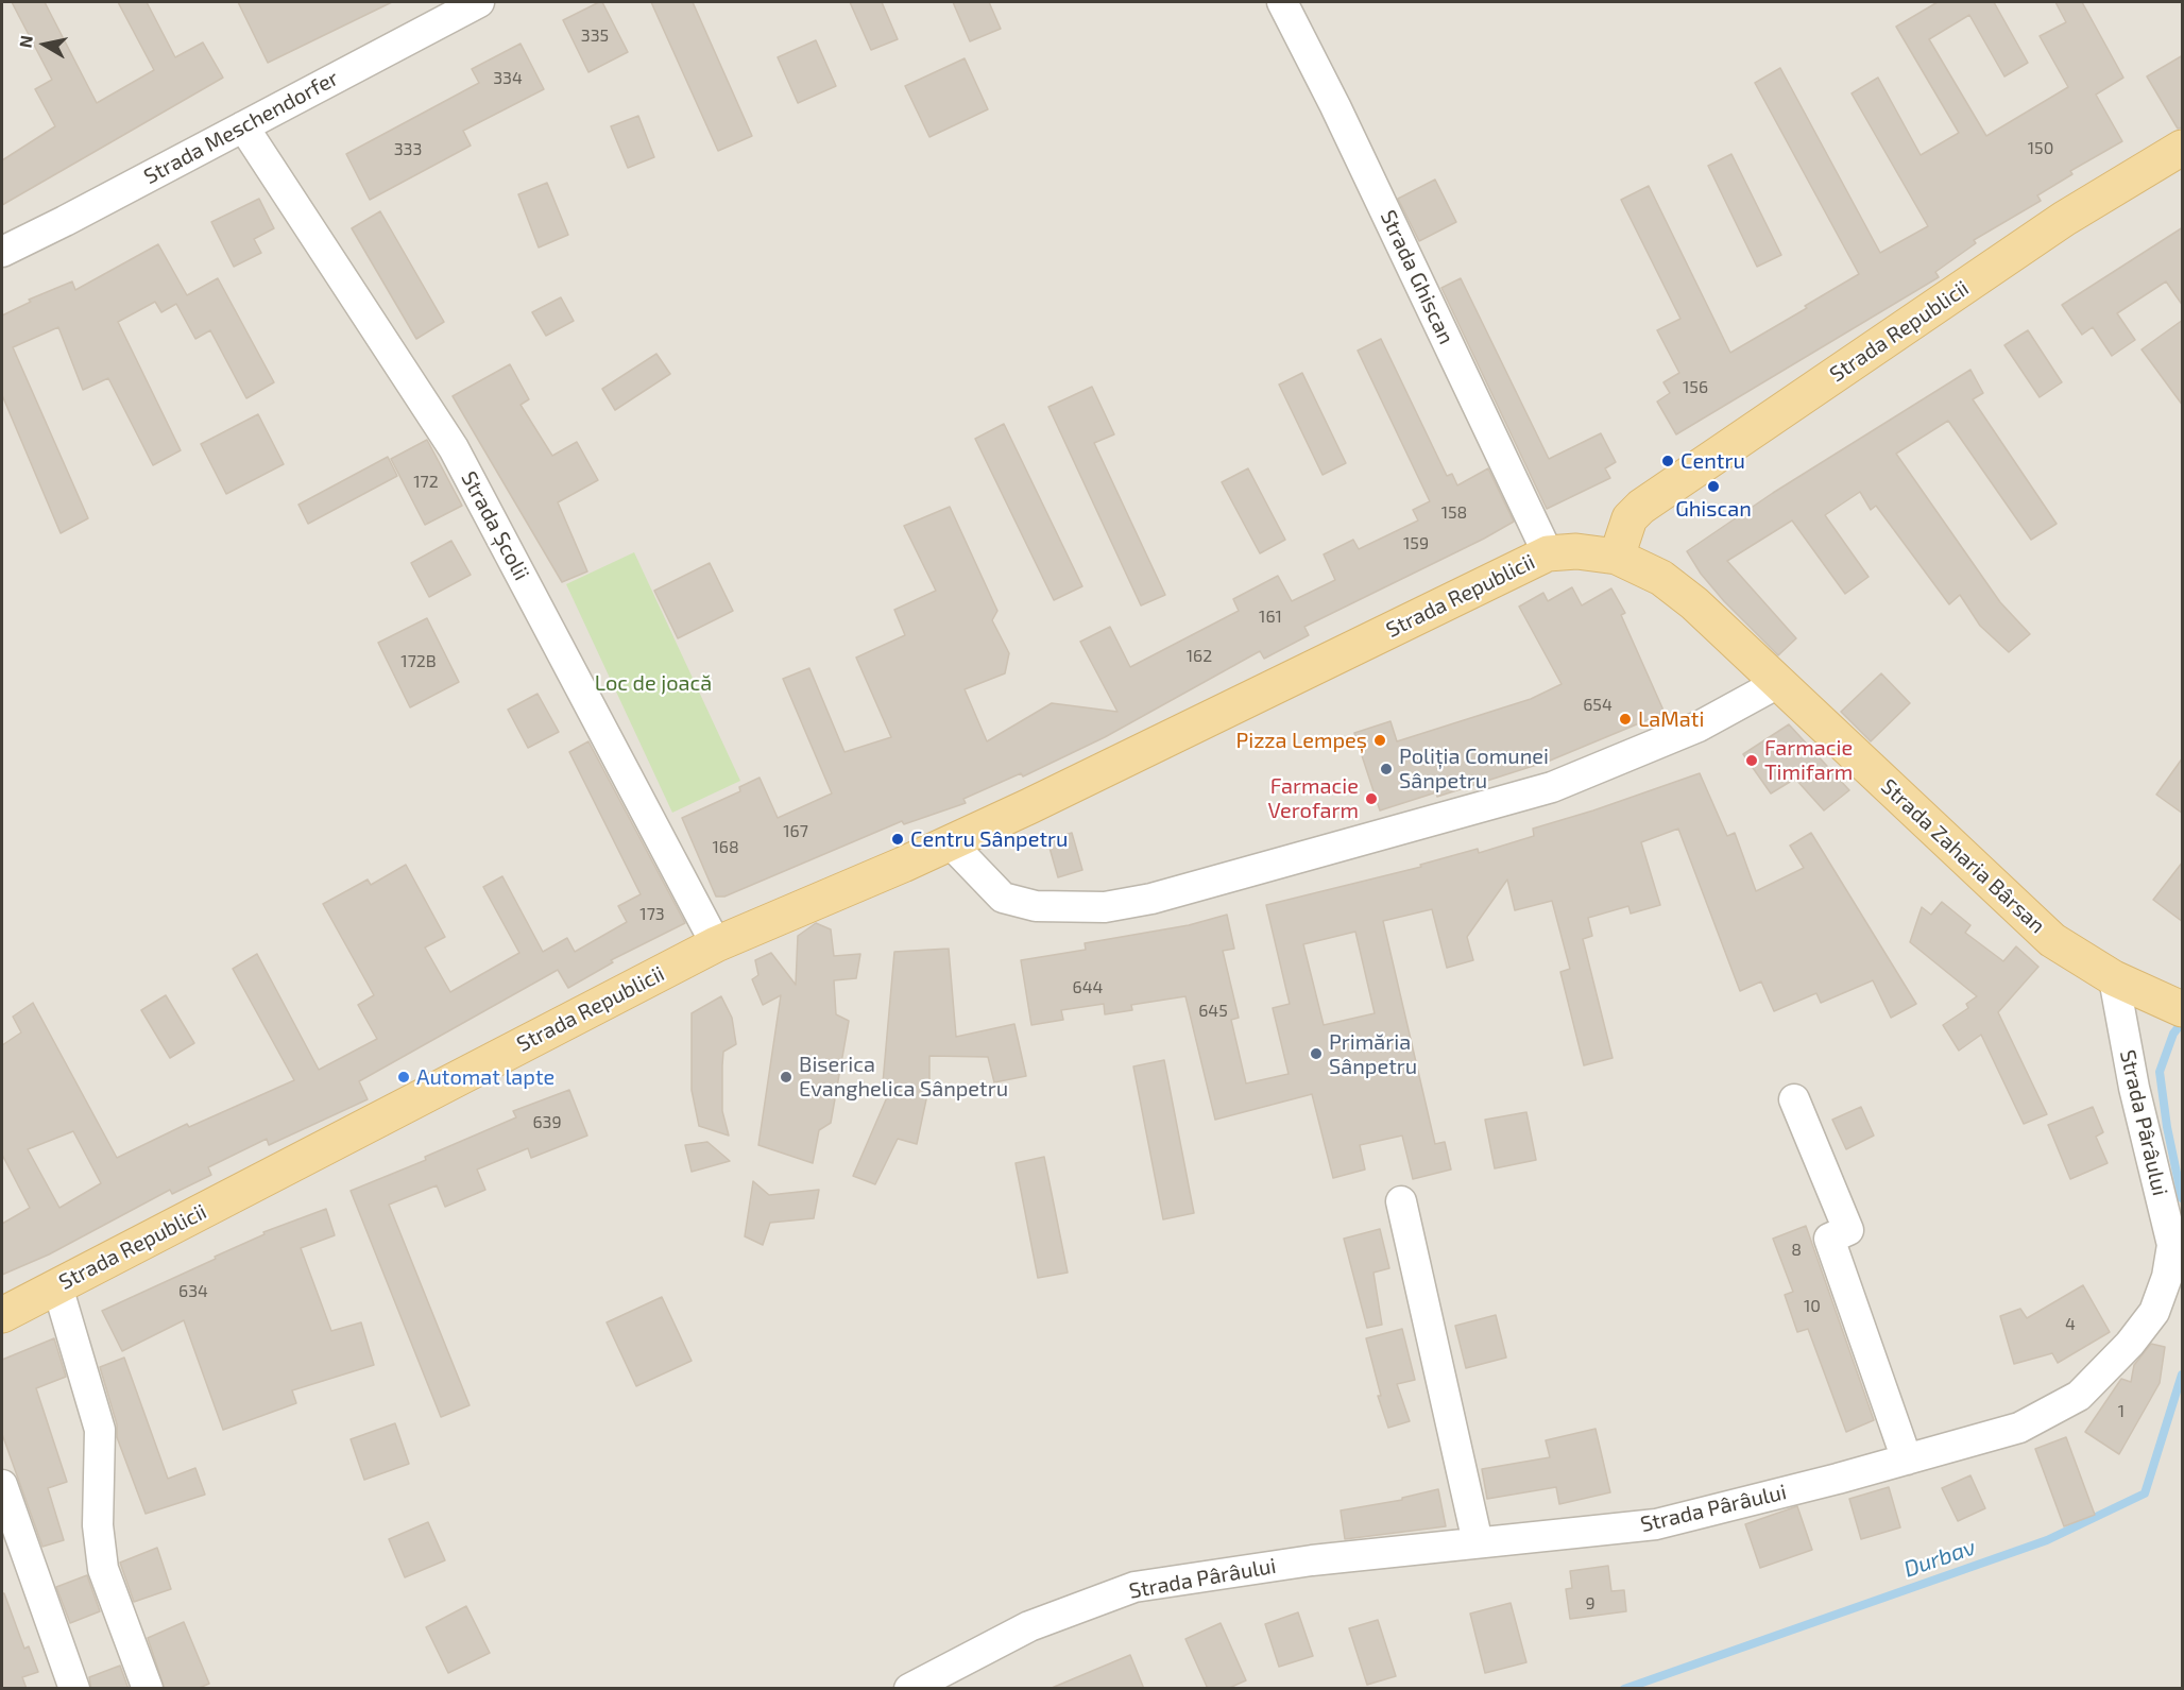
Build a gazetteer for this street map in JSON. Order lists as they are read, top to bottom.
{
  "streets": {
    "main road": ["Strada Republicii", "Strada Zaharia Bârsan"],
    "street": [
      "Strada Meschendorfer",
      "Strada Ghiscan",
      "Strada Școlii",
      "Strada Pârâului"
    ]
  },
  "crossings": [
    ["Strada Meschendorfer", "Strada Școlii"],
    ["Strada Ghiscan", "Strada Republicii"],
    ["Strada Republicii", "Strada Școlii"],
    ["Strada Republicii", "Strada Zaharia Bârsan"],
    ["Strada Zaharia Bârsan", "Strada Pârâului"]
  ],
  "water": ["Durbav"],
  "parks": ["Loc de joacă"],
  "places": [
    "Centru",
    "Ghiscan",
    "LaMati",
    "Pizza Lempeș",
    "Farmacie Timifarm",
    "Poliția Comunei Sânpetru",
    "Farmacie Verofarm",
    "Centru Sânpetru",
    "Primăria Sânpetru",
    "Automat lapte",
    "Biserica Evanghelica Sânpetru"
  ],
  "house_numbers": [
    "335",
    "334",
    "150",
    "333",
    "156",
    "172",
    "158",
    "159",
    "161",
    "162",
    "172B",
    "654",
    "167",
    "168",
    "173",
    "644",
    "645",
    "639",
    "8",
    "634",
    "10",
    "4",
    "1",
    "9"
  ],
  "north": "left"
}
